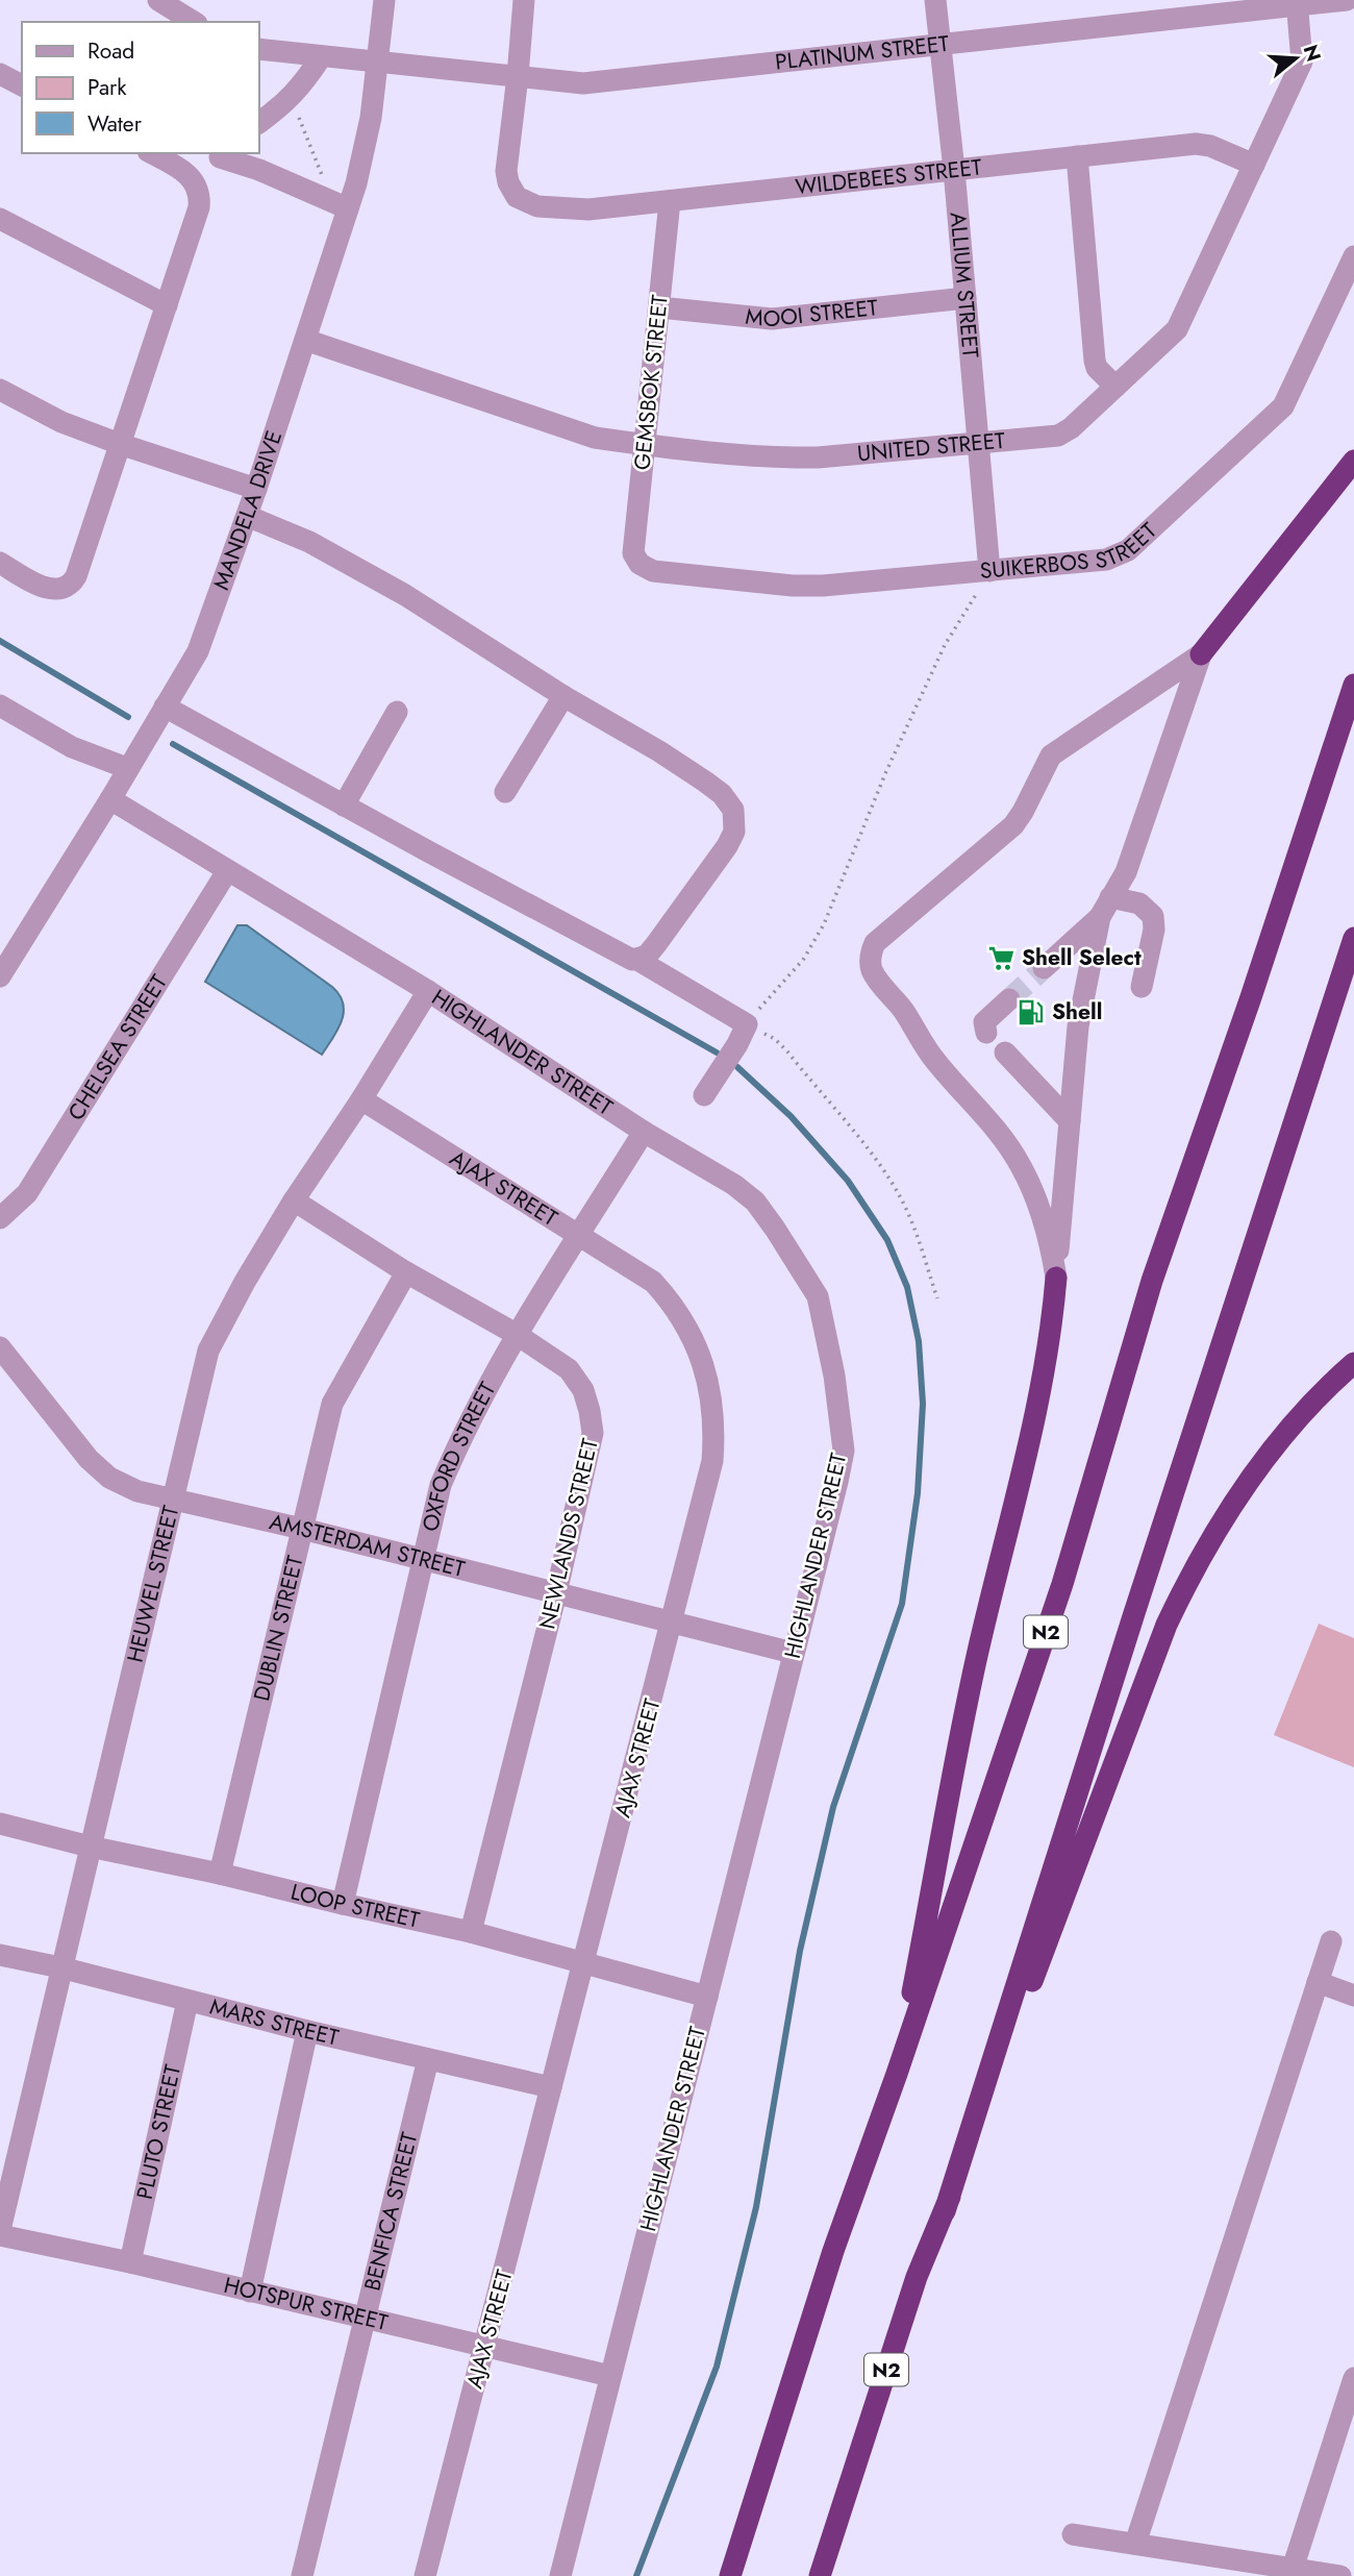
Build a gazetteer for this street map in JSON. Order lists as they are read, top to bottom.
{
  "streets": {
    "highway": ["N2"],
    "street": [
      "PLATINUM STREET",
      "WILDEBEES STREET",
      "ALLIUM STREET",
      "MOOI STREET",
      "GEMSBOK STREET",
      "UNITED STREET",
      "MANDELA DRIVE",
      "SUIKERBOS STREET",
      "CHELSEA STREET",
      "HIGHLANDER STREET",
      "AJAX STREET",
      "OXFORD STREET",
      "NEWLANDS STREET",
      "AMSTERDAM STREET",
      "HEUWEL STREET",
      "DUBLIN STREET",
      "LOOP STREET",
      "MARS STREET",
      "PLUTO STREET",
      "BENFICA STREET",
      "HOTSPUR STREET"
    ]
  },
  "crossings": [
    ["PLATINUM STREET", "WILDEBEES STREET"],
    ["PLATINUM STREET", "ALLIUM STREET"],
    ["PLATINUM STREET", "UNITED STREET"],
    ["PLATINUM STREET", "MANDELA DRIVE"],
    ["WILDEBEES STREET", "ALLIUM STREET"],
    ["WILDEBEES STREET", "GEMSBOK STREET"],
    ["WILDEBEES STREET", "UNITED STREET"],
    ["ALLIUM STREET", "MOOI STREET"],
    ["ALLIUM STREET", "UNITED STREET"],
    ["ALLIUM STREET", "SUIKERBOS STREET"],
    ["MOOI STREET", "GEMSBOK STREET"],
    ["GEMSBOK STREET", "UNITED STREET"],
    ["GEMSBOK STREET", "SUIKERBOS STREET"],
    ["UNITED STREET", "MANDELA DRIVE"],
    ["MANDELA DRIVE", "HIGHLANDER STREET"],
    ["CHELSEA STREET", "HIGHLANDER STREET"],
    ["HIGHLANDER STREET", "OXFORD STREET"],
    ["HIGHLANDER STREET", "AMSTERDAM STREET"],
    ["HIGHLANDER STREET", "HEUWEL STREET"],
    ["HIGHLANDER STREET", "LOOP STREET"],
    ["HIGHLANDER STREET", "HOTSPUR STREET"],
    ["AJAX STREET", "OXFORD STREET"],
    ["AJAX STREET", "AMSTERDAM STREET"],
    ["AJAX STREET", "HEUWEL STREET"],
    ["AJAX STREET", "LOOP STREET"],
    ["AJAX STREET", "MARS STREET"],
    ["AJAX STREET", "HOTSPUR STREET"],
    ["OXFORD STREET", "NEWLANDS STREET"],
    ["OXFORD STREET", "AMSTERDAM STREET"],
    ["OXFORD STREET", "LOOP STREET"],
    ["NEWLANDS STREET", "AMSTERDAM STREET"],
    ["NEWLANDS STREET", "HEUWEL STREET"],
    ["NEWLANDS STREET", "DUBLIN STREET"],
    ["NEWLANDS STREET", "LOOP STREET"],
    ["AMSTERDAM STREET", "HEUWEL STREET"],
    ["AMSTERDAM STREET", "DUBLIN STREET"],
    ["HEUWEL STREET", "LOOP STREET"],
    ["HEUWEL STREET", "MARS STREET"],
    ["DUBLIN STREET", "LOOP STREET"],
    ["MARS STREET", "PLUTO STREET"],
    ["MARS STREET", "BENFICA STREET"],
    ["PLUTO STREET", "HOTSPUR STREET"],
    ["BENFICA STREET", "HOTSPUR STREET"]
  ],
  "places": {
    "supermarket": ["Shell Select"],
    "fuel station": ["Shell"]
  },
  "legend": ["Road", "Park", "Water"],
  "north": "right"
}
